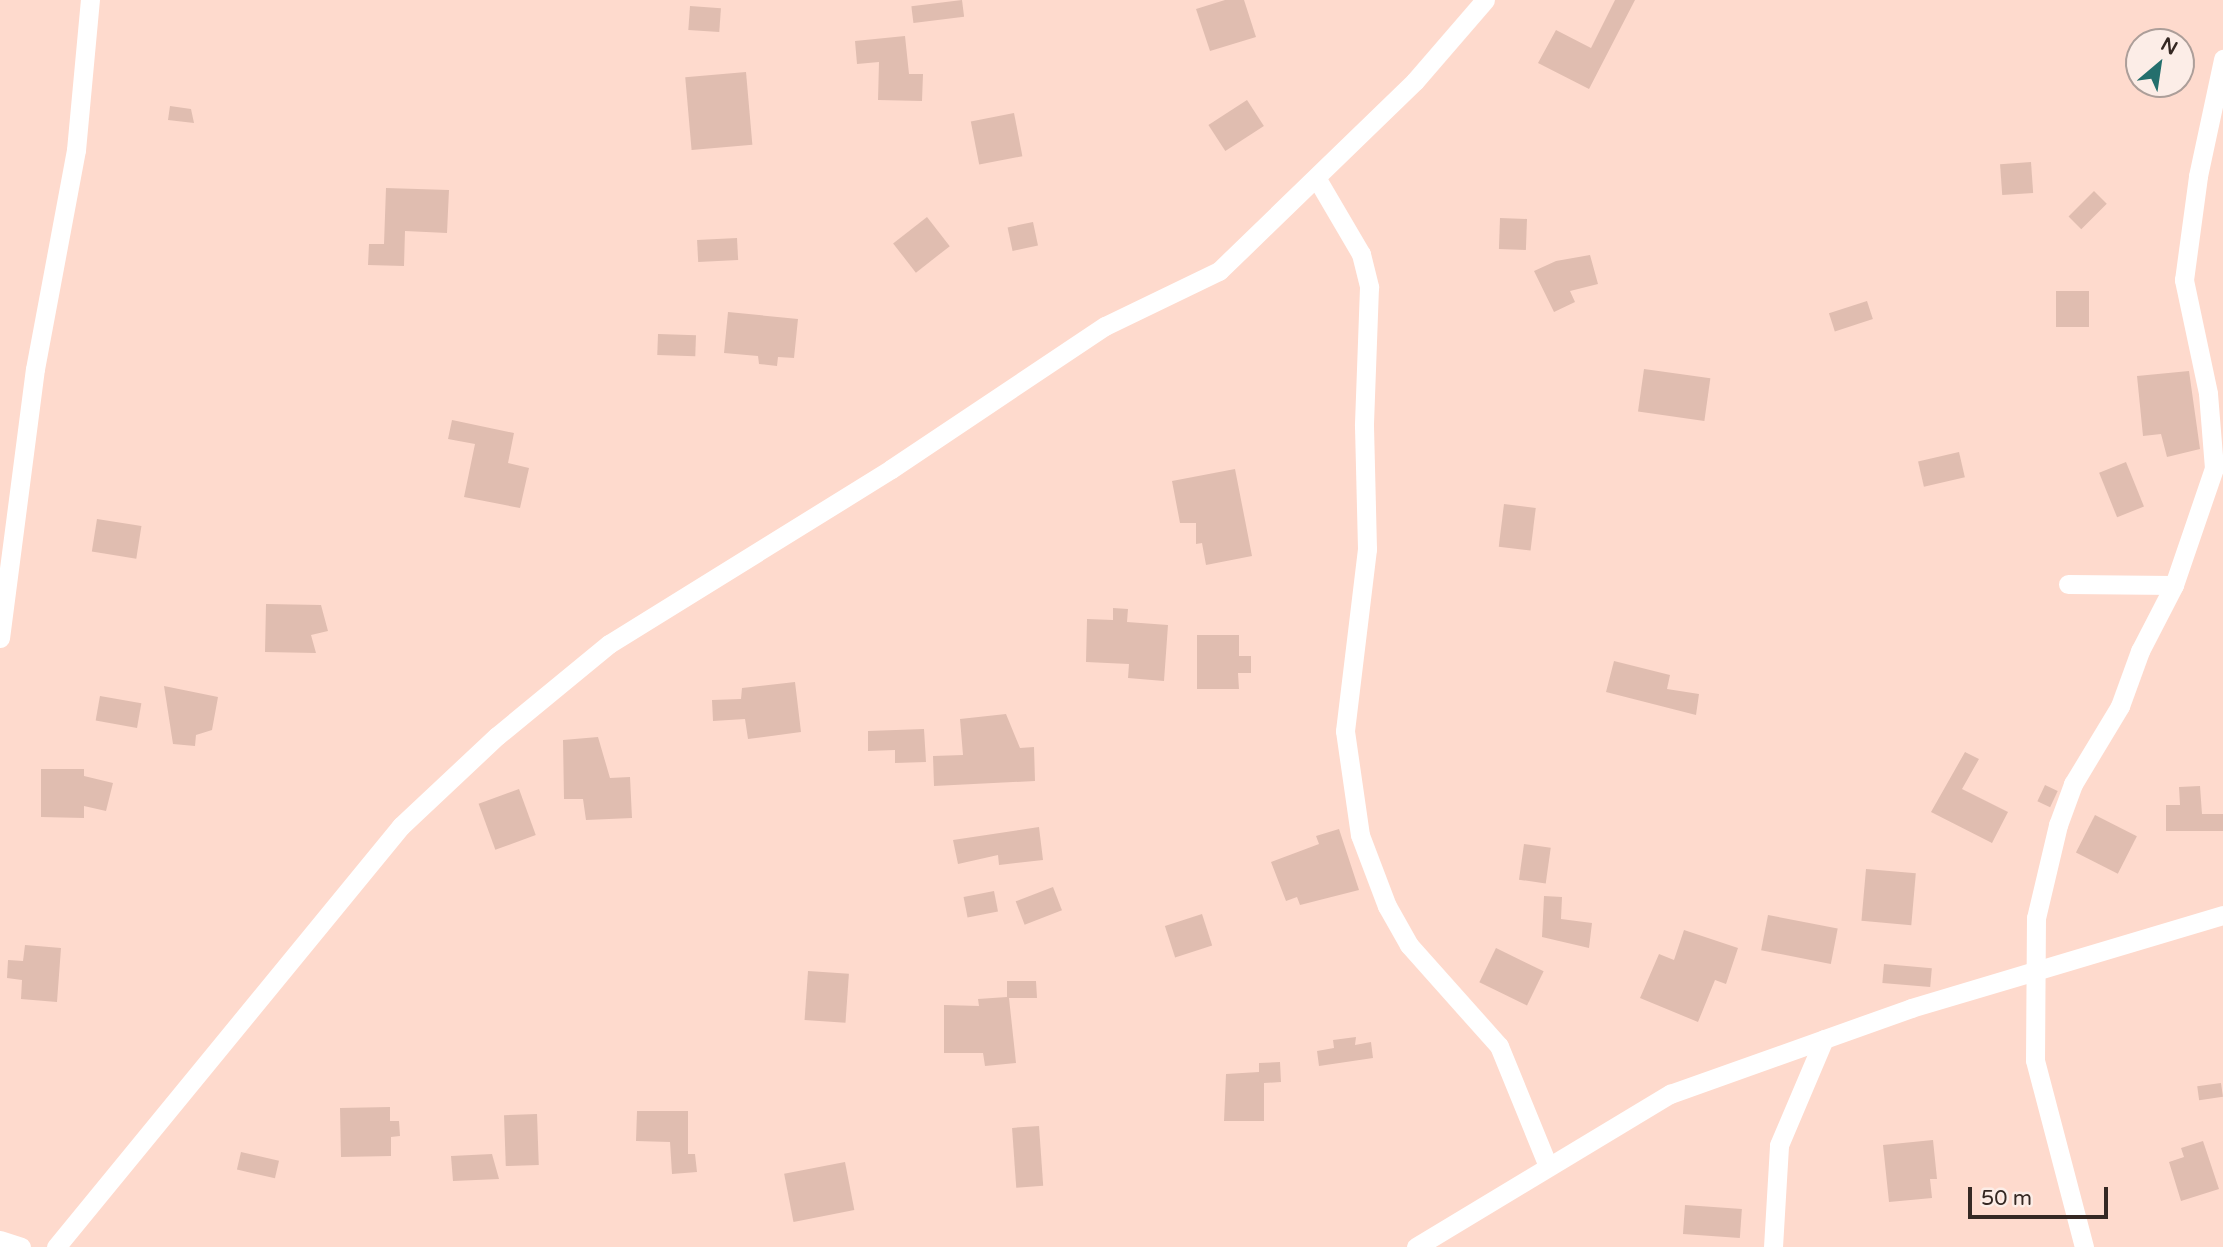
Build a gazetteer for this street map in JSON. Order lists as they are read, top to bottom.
{
  "scale_bar": "50 m",
  "north": "top right"
}
